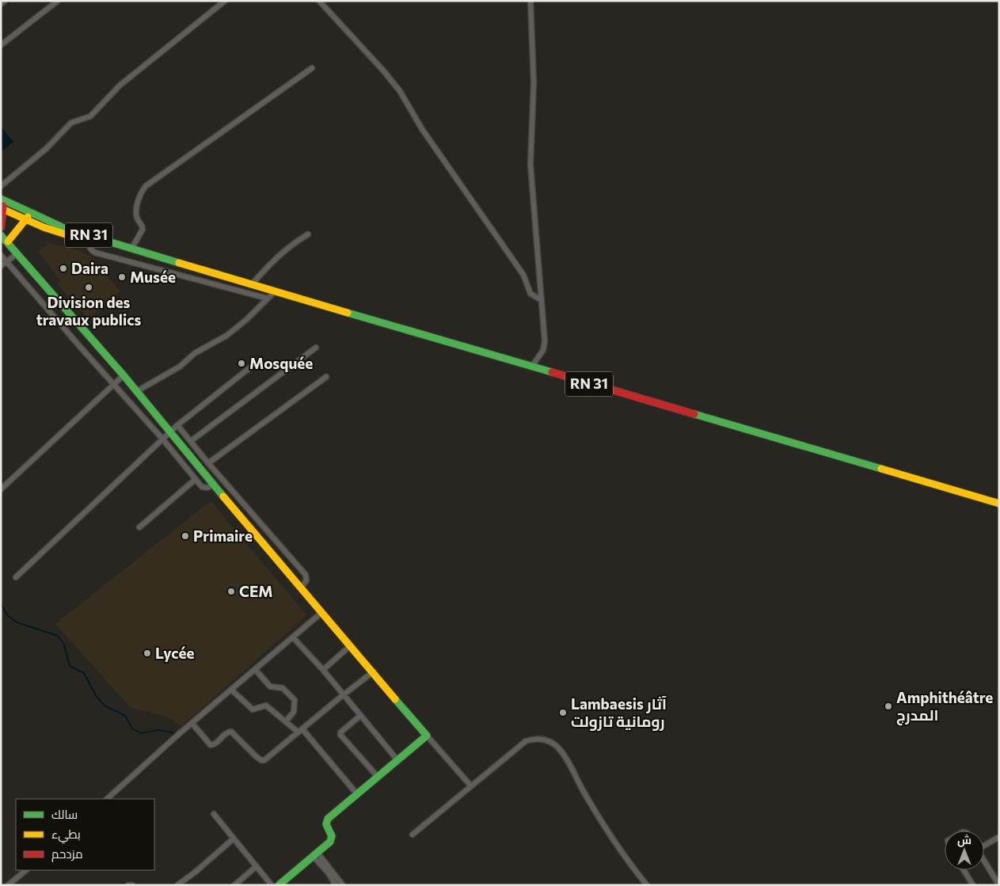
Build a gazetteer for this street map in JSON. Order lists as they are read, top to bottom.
{
  "streets": {
    "main road": ["RN 31"]
  },
  "places": [
    "Daira",
    "Musée",
    "Division des travaux publics",
    "Mosquée",
    "Primaire",
    "CEM",
    "Lycée",
    "Amphithéâtre المدرج",
    "Lambaesis آثار رومانية تازولت"
  ],
  "legend": ["سالك", "بطيء", "مزدحم"],
  "north": "top"
}
